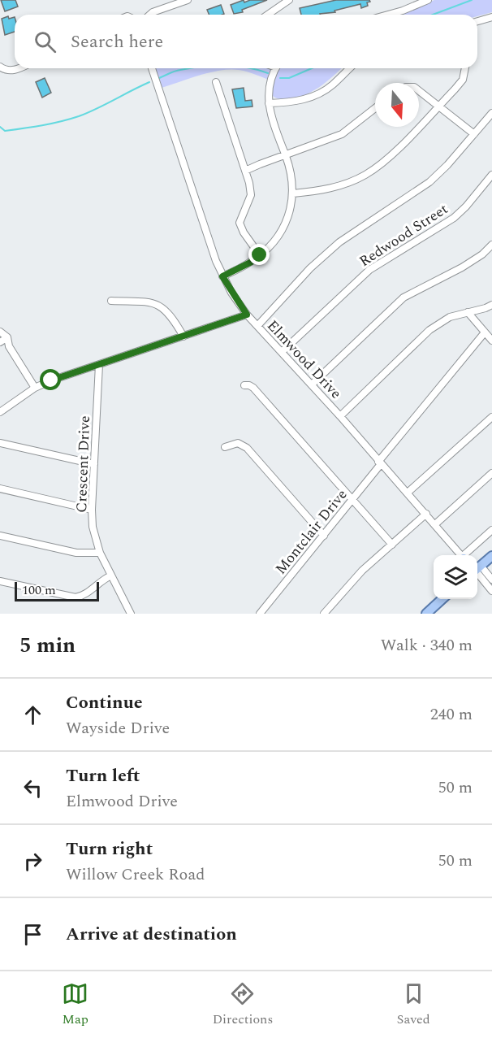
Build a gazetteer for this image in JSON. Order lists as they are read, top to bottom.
{
  "streets": {
    "street": [
      "Redwood Street",
      "Elmwood Drive",
      "Crescent Drive",
      "Montclair Drive"
    ]
  },
  "crossings": [
    ["Redwood Street", "Elmwood Drive"],
    ["Elmwood Drive", "Montclair Drive"]
  ],
  "scale_bar": "100 m",
  "north": "bottom",
  "page": {
    "search": "Search here",
    "scale": "100 m",
    "heading": ["5 min", "Walk · 340 m"],
    "list": [
      ["Continue", "Wayside Drive", "240 m"],
      ["Turn left", "Elmwood Drive", "50 m"],
      ["Turn right", "Willow Creek Road", "50 m"],
      "Arrive at destination"
    ],
    "nav": ["Map", "Directions", "Saved"]
  }
}
